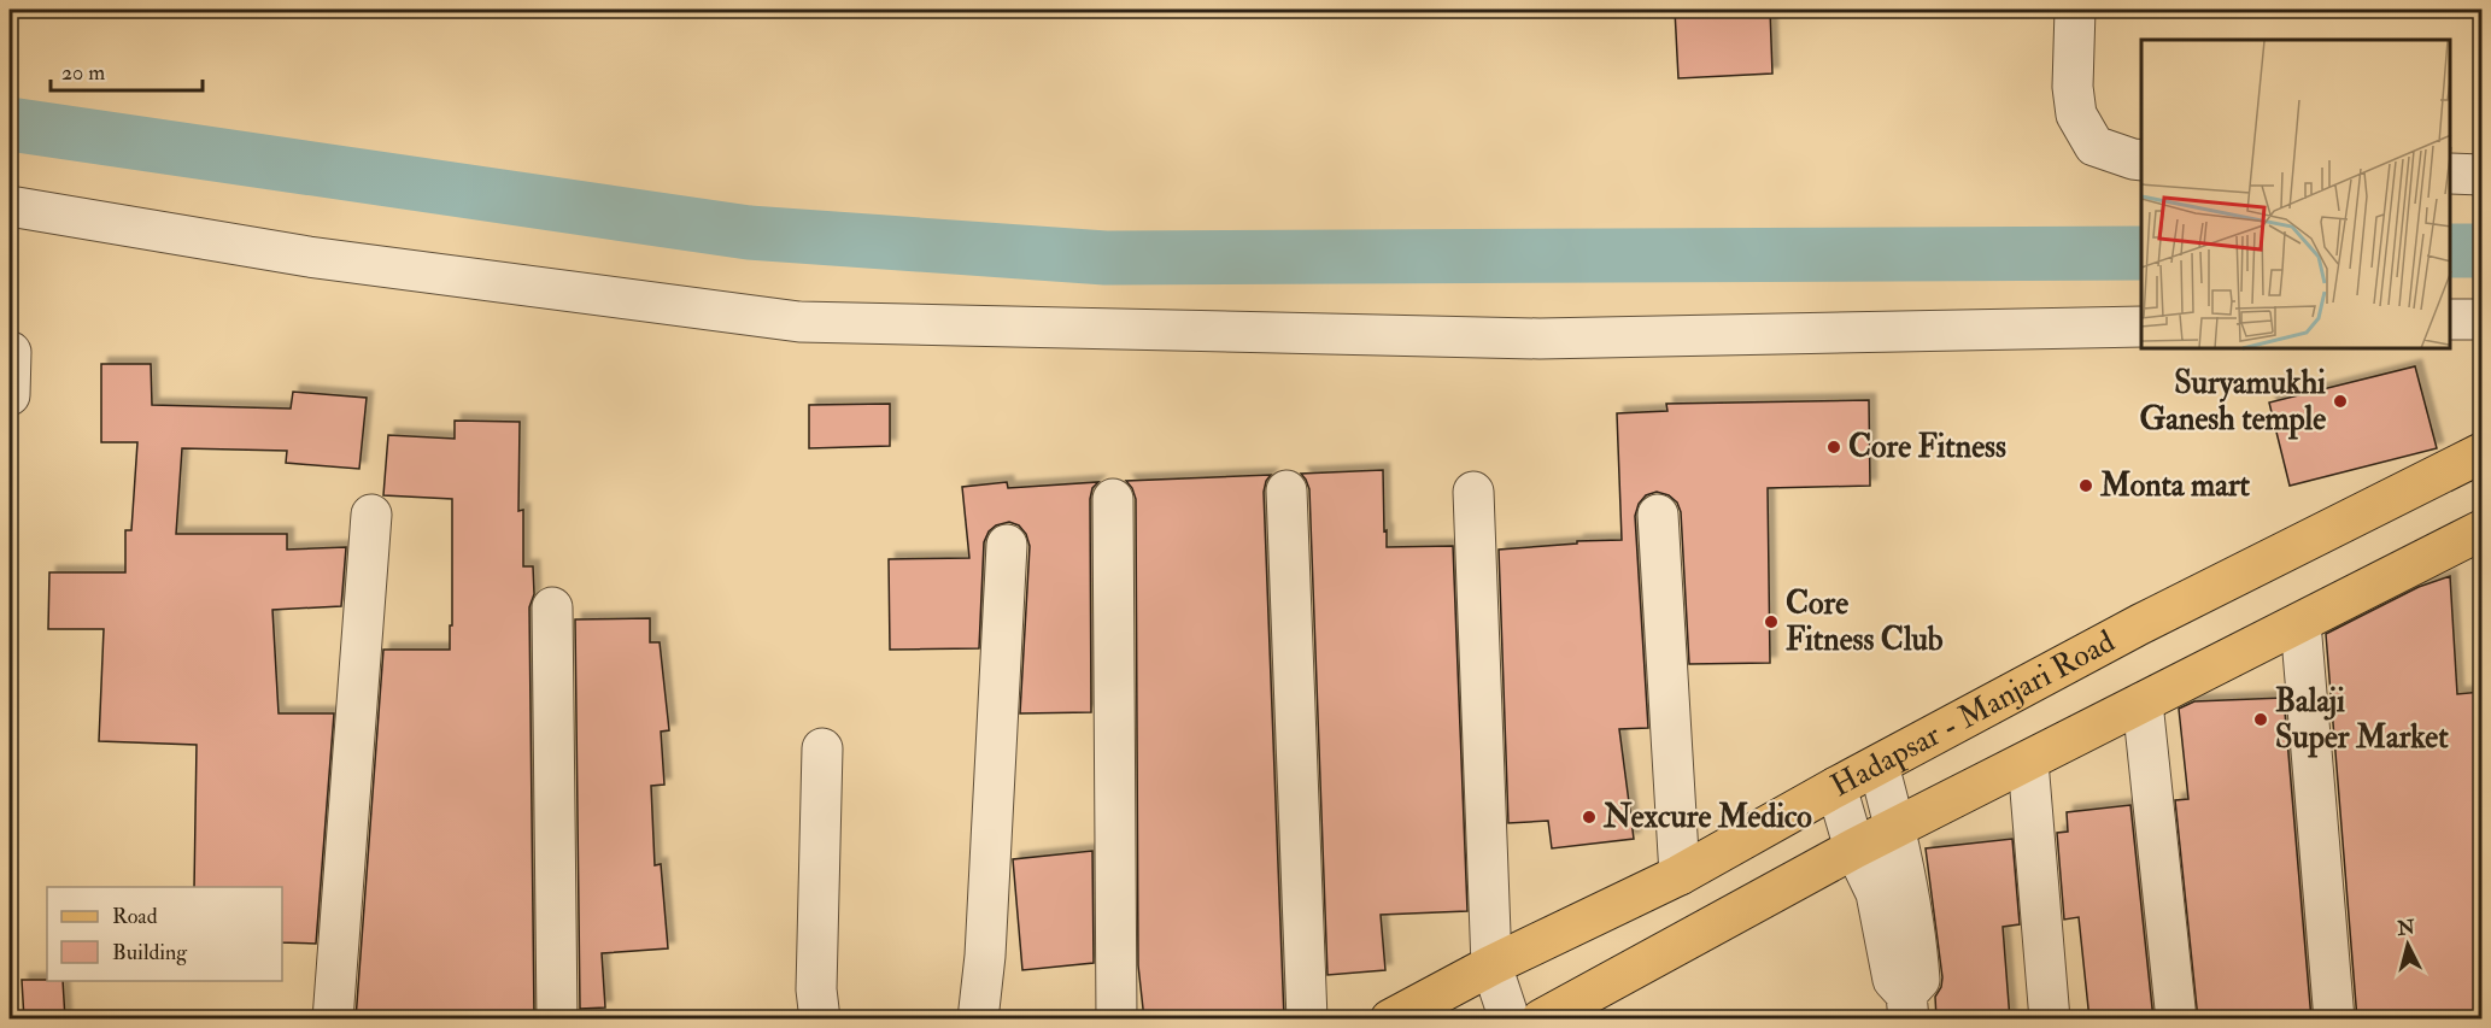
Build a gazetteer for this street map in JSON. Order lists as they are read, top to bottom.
{
  "streets": {
    "main road": ["Hadapsar - Manjari Road"]
  },
  "places": [
    "Suryamukhi Ganesh temple",
    "Core Fitness",
    "Monta mart",
    "Core Fitness Club",
    "Balaji Super Market",
    "Nexcure Medico"
  ],
  "legend": ["Road", "Building"],
  "scale_bar": "20 m",
  "north": "top"
}
